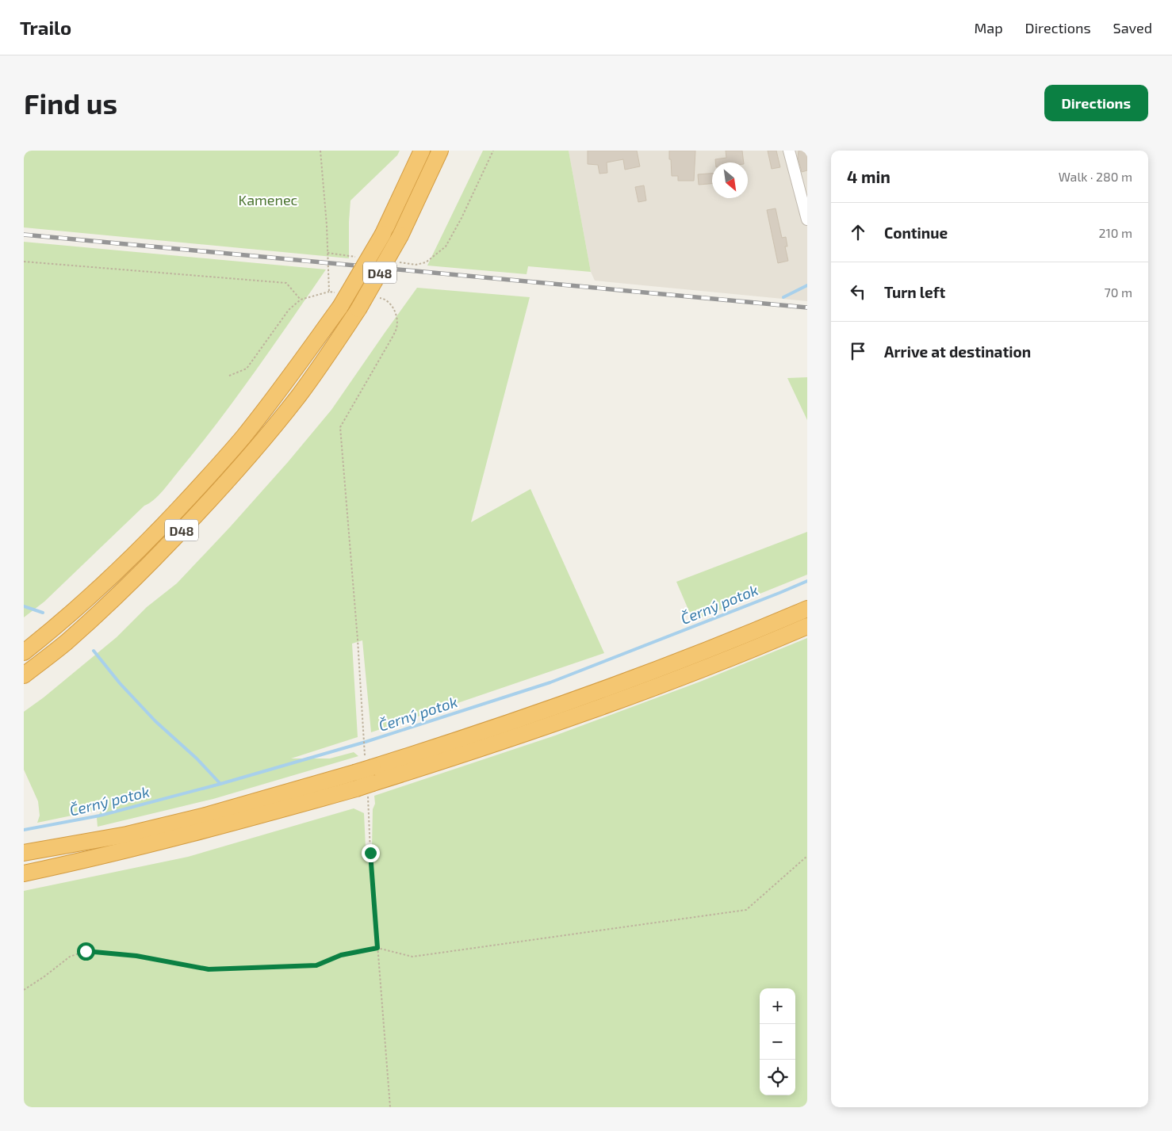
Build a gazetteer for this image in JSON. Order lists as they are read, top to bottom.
{
  "streets": {
    "highway": ["D48"]
  },
  "water": ["Černý potok"],
  "parks": ["Kamenec"],
  "north": "bottom right",
  "page": {
    "header": "Trailo",
    "nav": ["Map", "Directions", "Saved"],
    "buttons": "Directions",
    "title": "Find us",
    "heading": ["4 min", "Walk · 280 m"],
    "list": [
      ["Continue", "210 m"],
      ["Turn left", "70 m"],
      "Arrive at destination"
    ],
    "map_buttons": ["+", "−"]
  }
}
